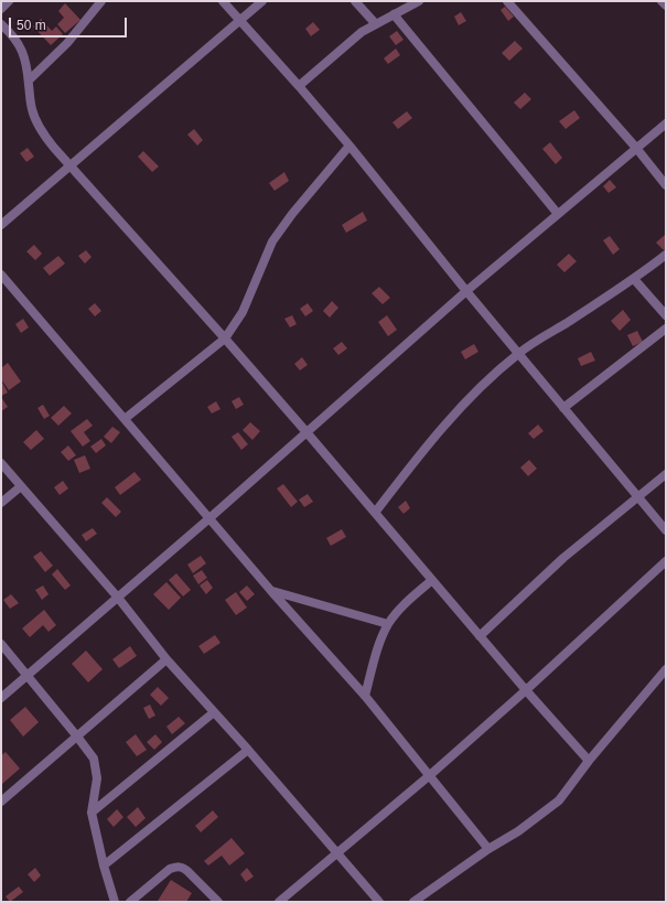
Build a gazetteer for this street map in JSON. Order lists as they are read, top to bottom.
{
  "scale_bar": "50 m"
}
